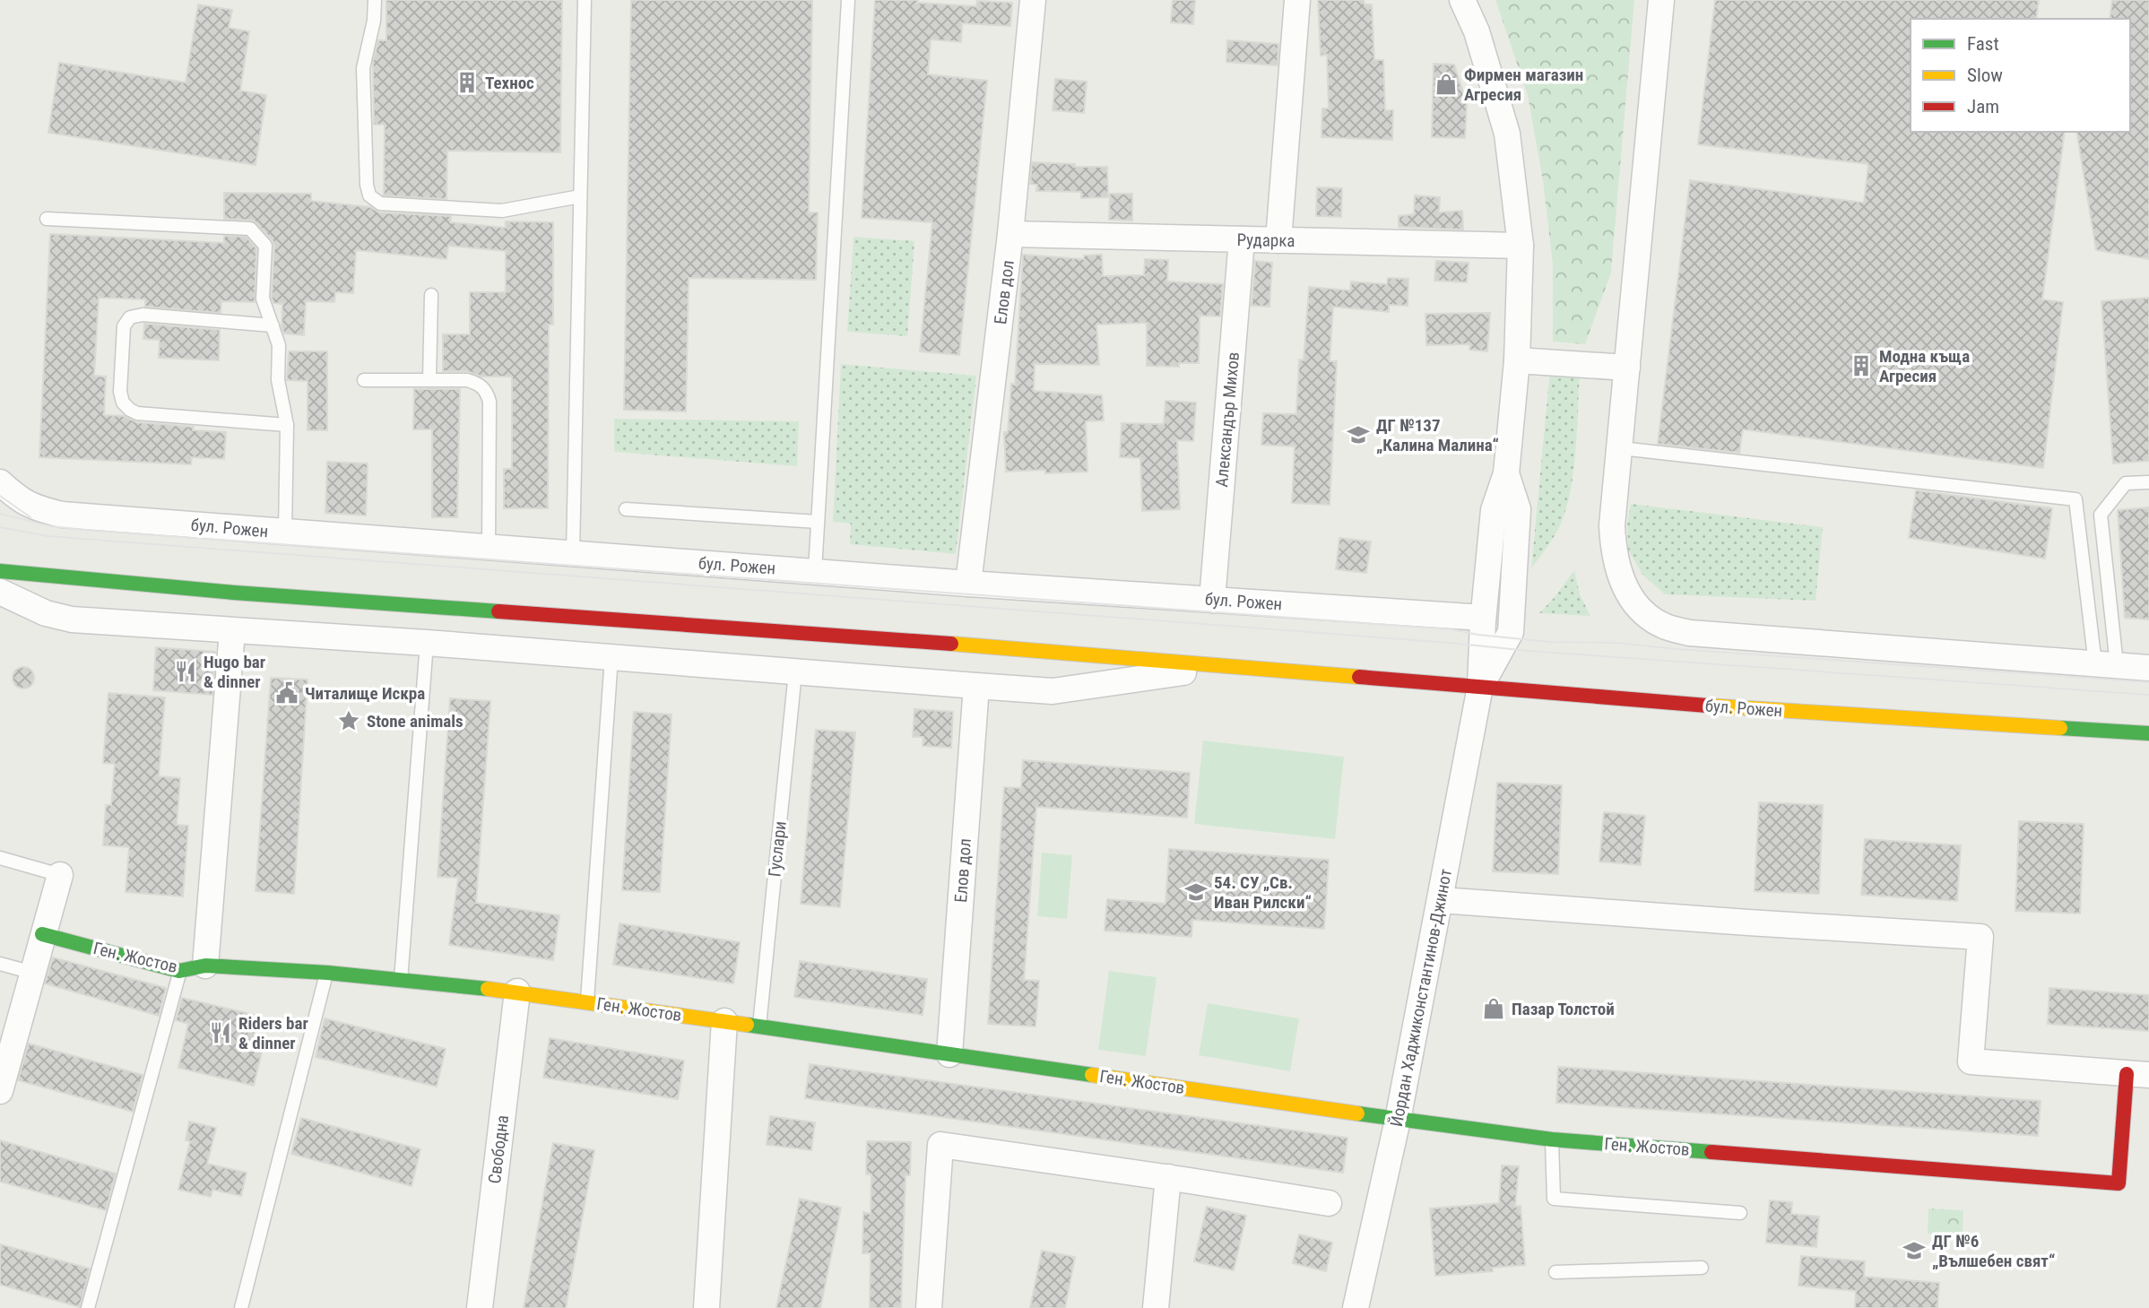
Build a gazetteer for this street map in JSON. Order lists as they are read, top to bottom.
{
  "streets": {
    "street": [
      "Рударка",
      "Елов дол",
      "Александър Михов",
      "бул. Рожен",
      "Ген. Жостов",
      "Йордан Хаджиконстантинов-Джинот",
      "Свободна"
    ],
    "lane": ["Гуслари"]
  },
  "crossings": [
    ["Рударка", "Елов дол"],
    ["Рударка", "Александър Михов"],
    ["Елов дол", "бул. Рожен"],
    ["Елов дол", "Ген. Жостов"],
    ["Александър Михов", "бул. Рожен"],
    ["бул. Рожен", "Гуслари"],
    ["бул. Рожен", "Йордан Хаджиконстантинов-Джинот"],
    ["Гуслари", "Ген. Жостов"],
    ["Ген. Жостов", "Йордан Хаджиконстантинов-Джинот"],
    ["Ген. Жостов", "Свободна"]
  ],
  "places": {
    "building": ["Технос", "Модна къща Агресия"],
    "shop": ["Фирмен магазин Агресия", "Пазар Толстой"],
    "school or university": ["ДГ №137 „Калина Малина“", "54. СУ „Св. Иван Рилски“", "ДГ №6 „Вълшебен свят“"],
    "restaurant": ["Hugo bar & dinner", "Riders bar & dinner"],
    "public building": ["Читалище Искра"],
    "place": ["Stone animals"]
  },
  "legend": ["Fast", "Slow", "Jam"]
}
